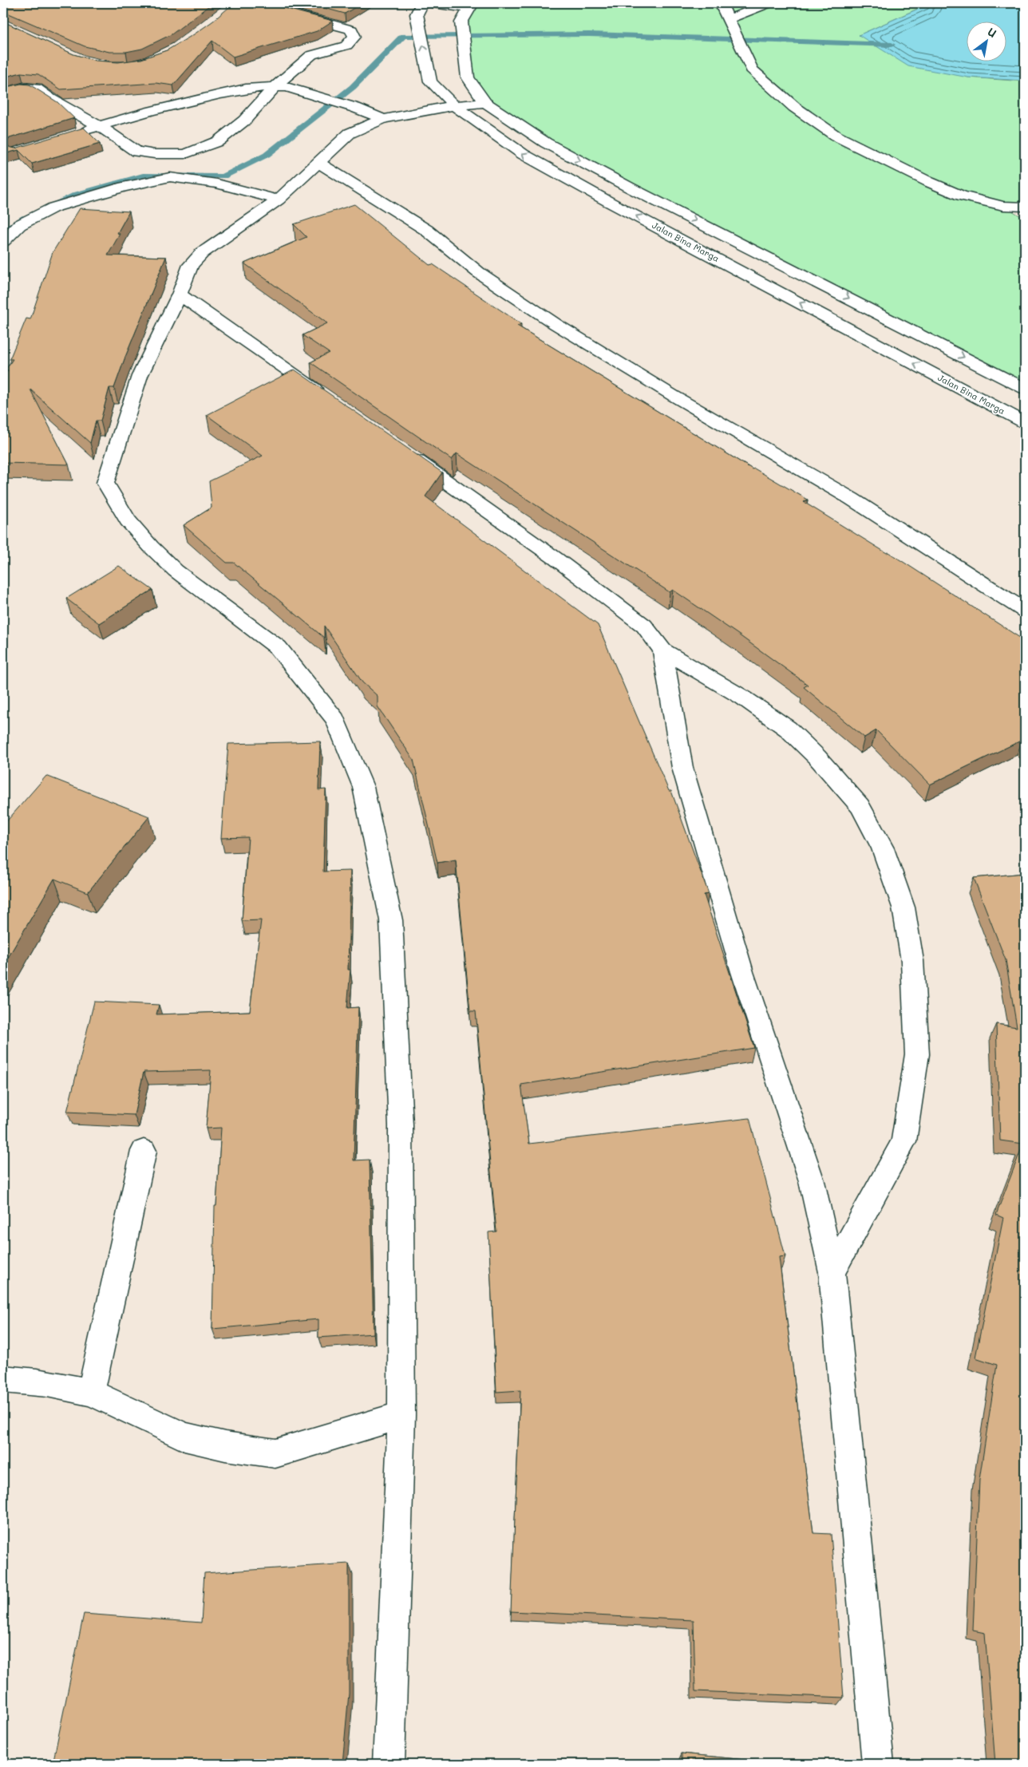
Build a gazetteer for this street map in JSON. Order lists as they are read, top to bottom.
{
  "streets": {
    "street": ["Jalan Bina Marga"]
  },
  "north": "top right"
}
